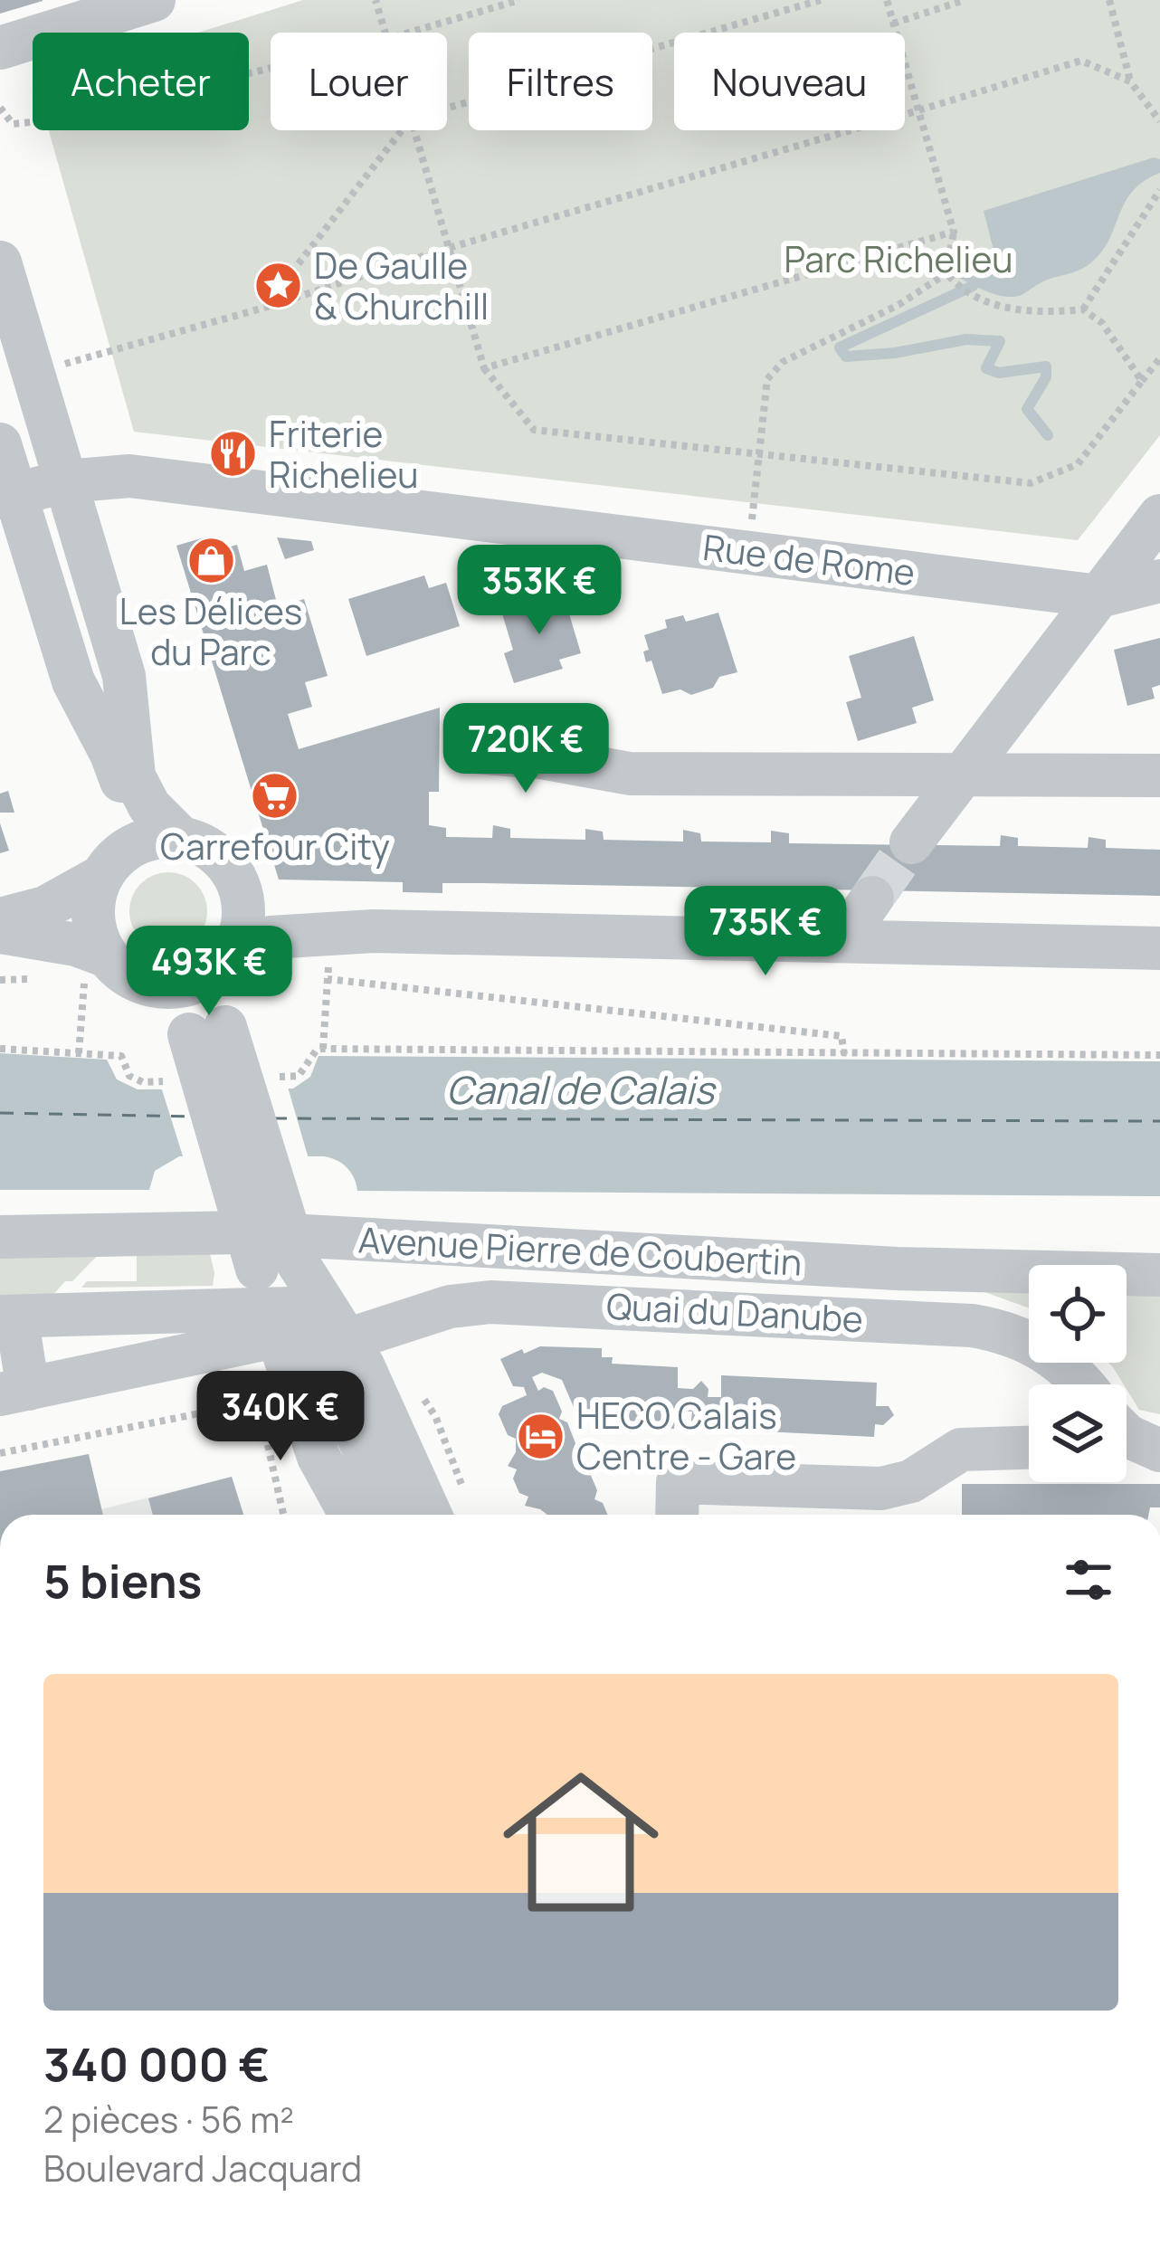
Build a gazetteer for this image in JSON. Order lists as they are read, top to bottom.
{
  "streets": {
    "street": ["Rue de Rome", "Avenue Pierre de Coubertin", "Quai du Danube"]
  },
  "water": ["Canal de Calais"],
  "parks": ["Parc Richelieu"],
  "places": {
    "place": ["De Gaulle & Churchill"],
    "restaurant": ["Friterie Richelieu"],
    "shop": ["Les Délices du Parc"],
    "supermarket": ["Carrefour City"],
    "hotel": ["HECO Calais Centre - Gare"]
  },
  "page": {
    "chip": [
      "Acheter",
      "Louer",
      "Filtres",
      "Nouveau"
    ],
    "price": [
      "353K €",
      "720K €",
      "735K €",
      "493K €",
      "340K €"
    ],
    "heading": "5 biens",
    "list": [
      {
        "name": "340 000 €",
        "note": "2 pièces · 56 m² · Boulevard Jacquard"
      }
    ]
  }
}
